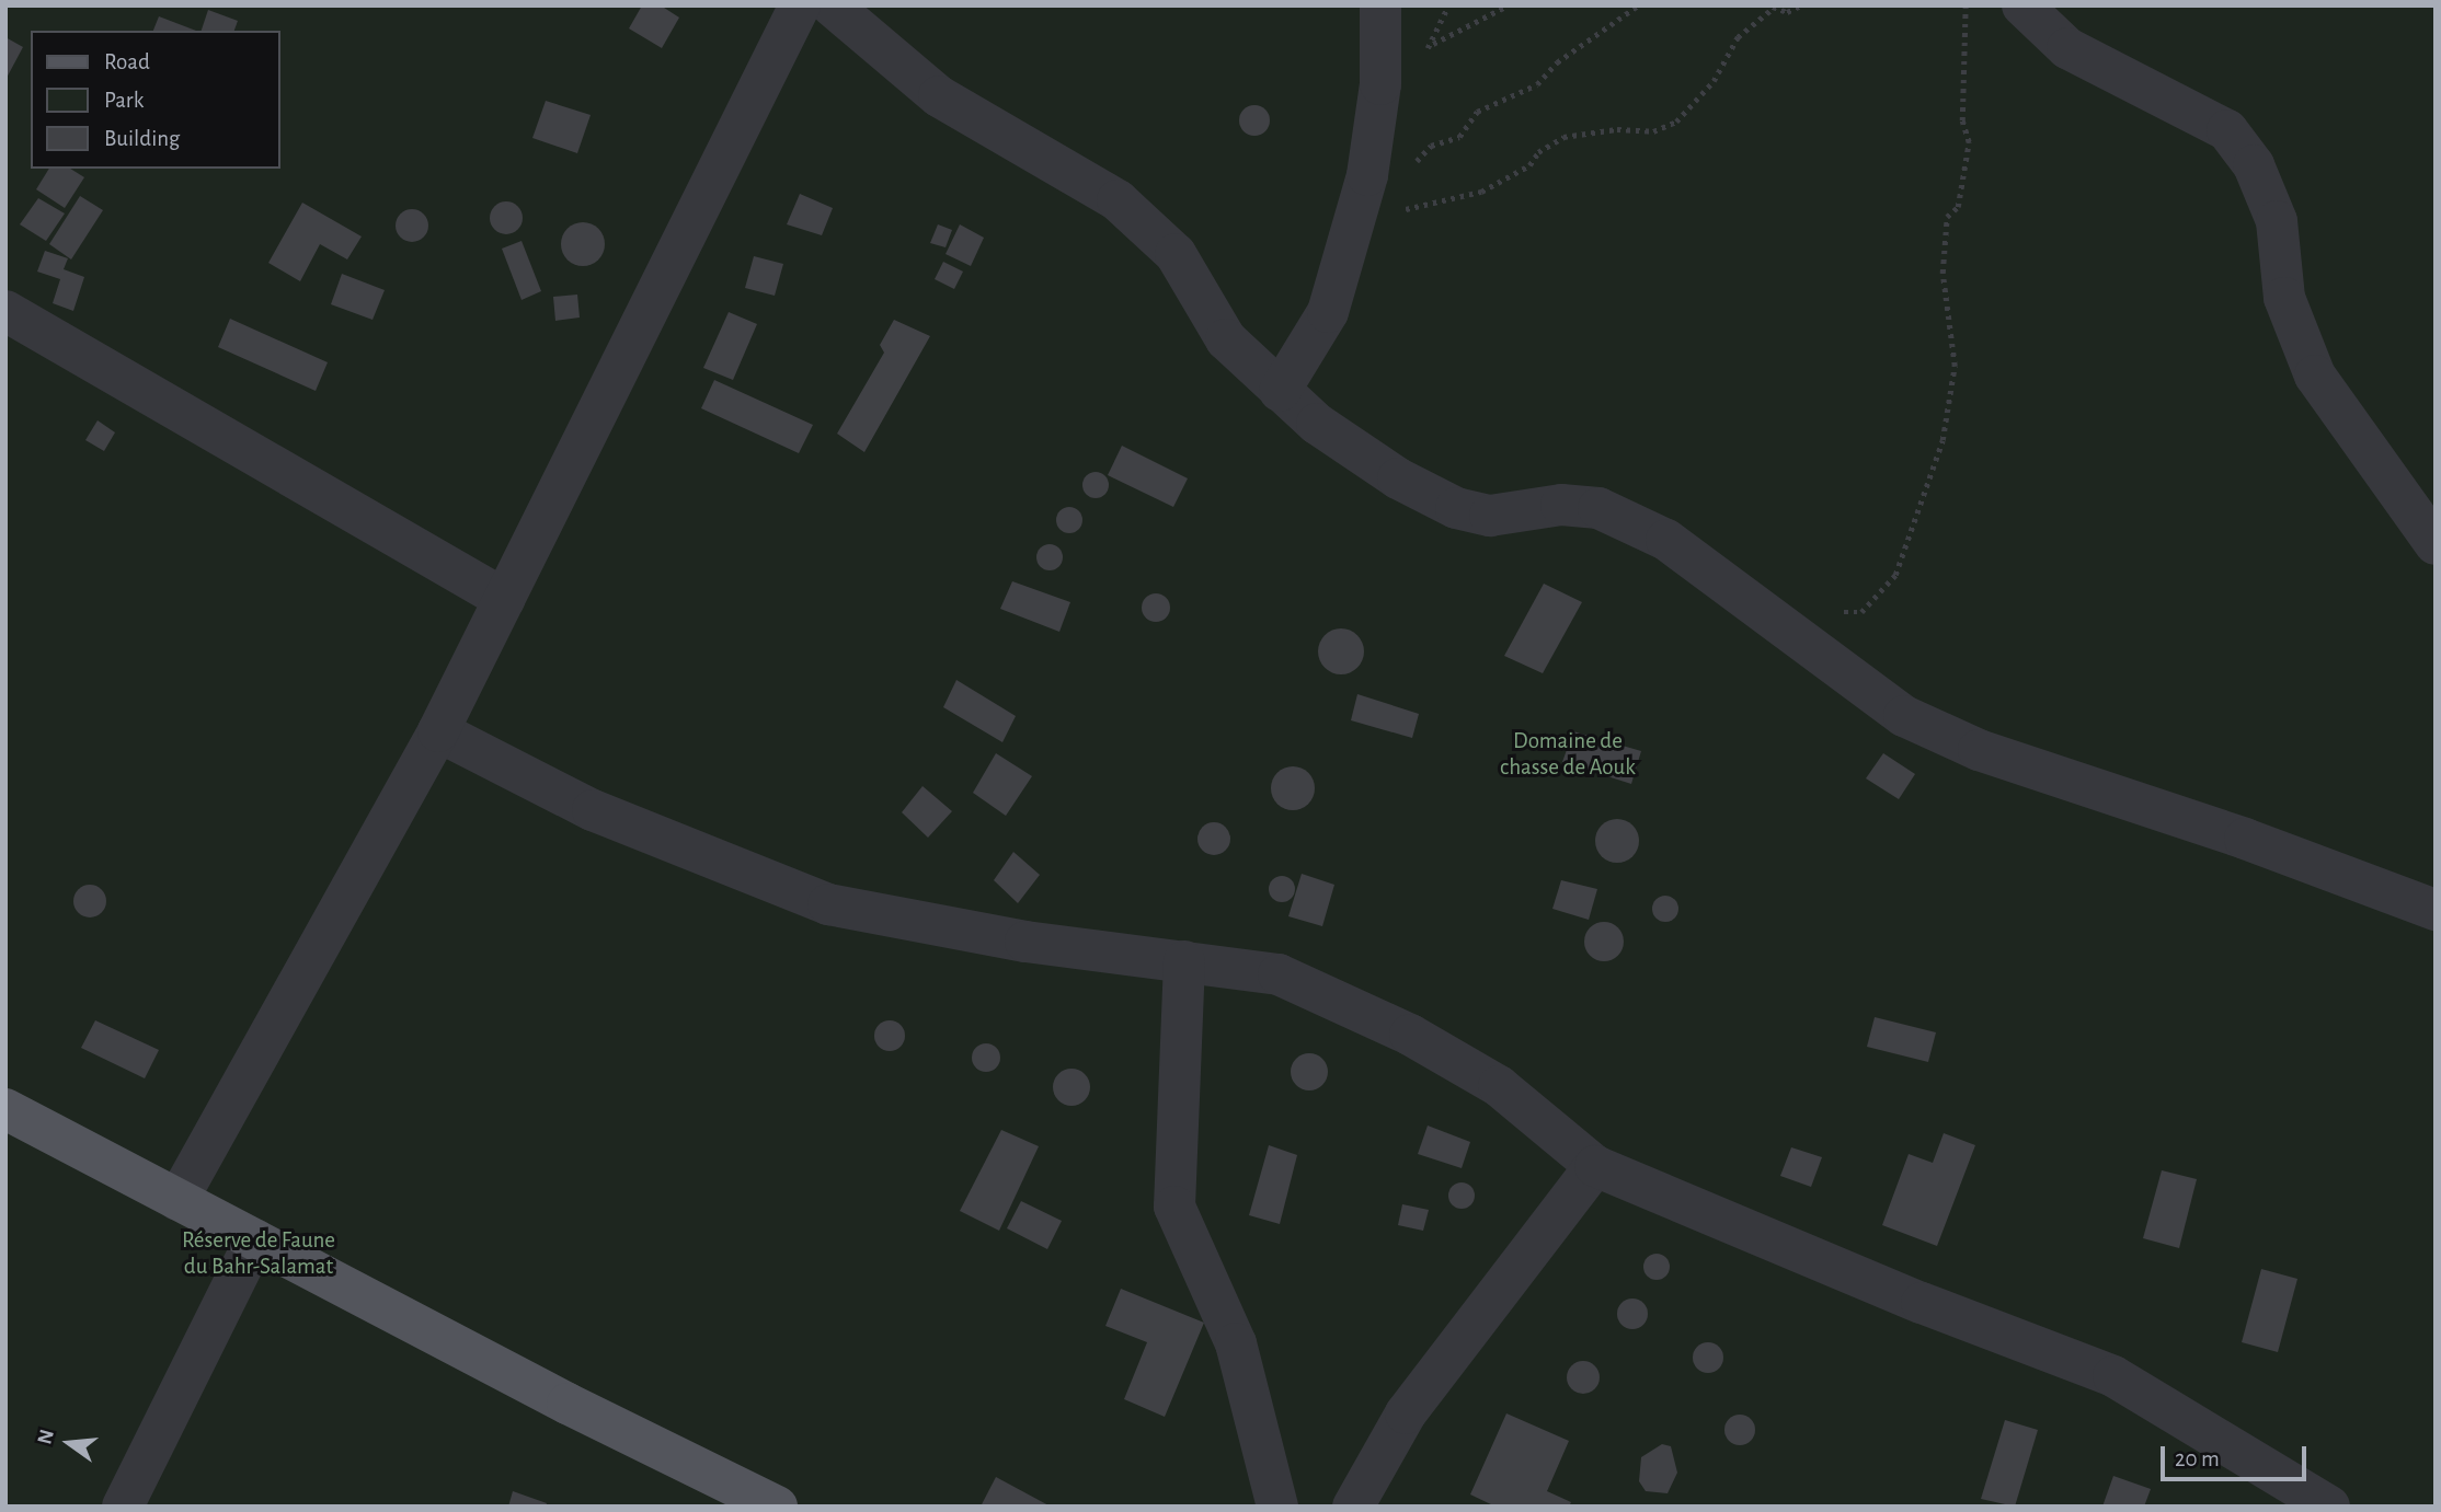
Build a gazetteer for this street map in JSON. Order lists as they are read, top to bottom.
{
  "parks": ["Domaine de chasse de Aouk", "Réserve de Faune du Bahr-Salamat"],
  "legend": ["Road", "Park", "Building"],
  "scale_bar": "20 m",
  "north": "left"
}
